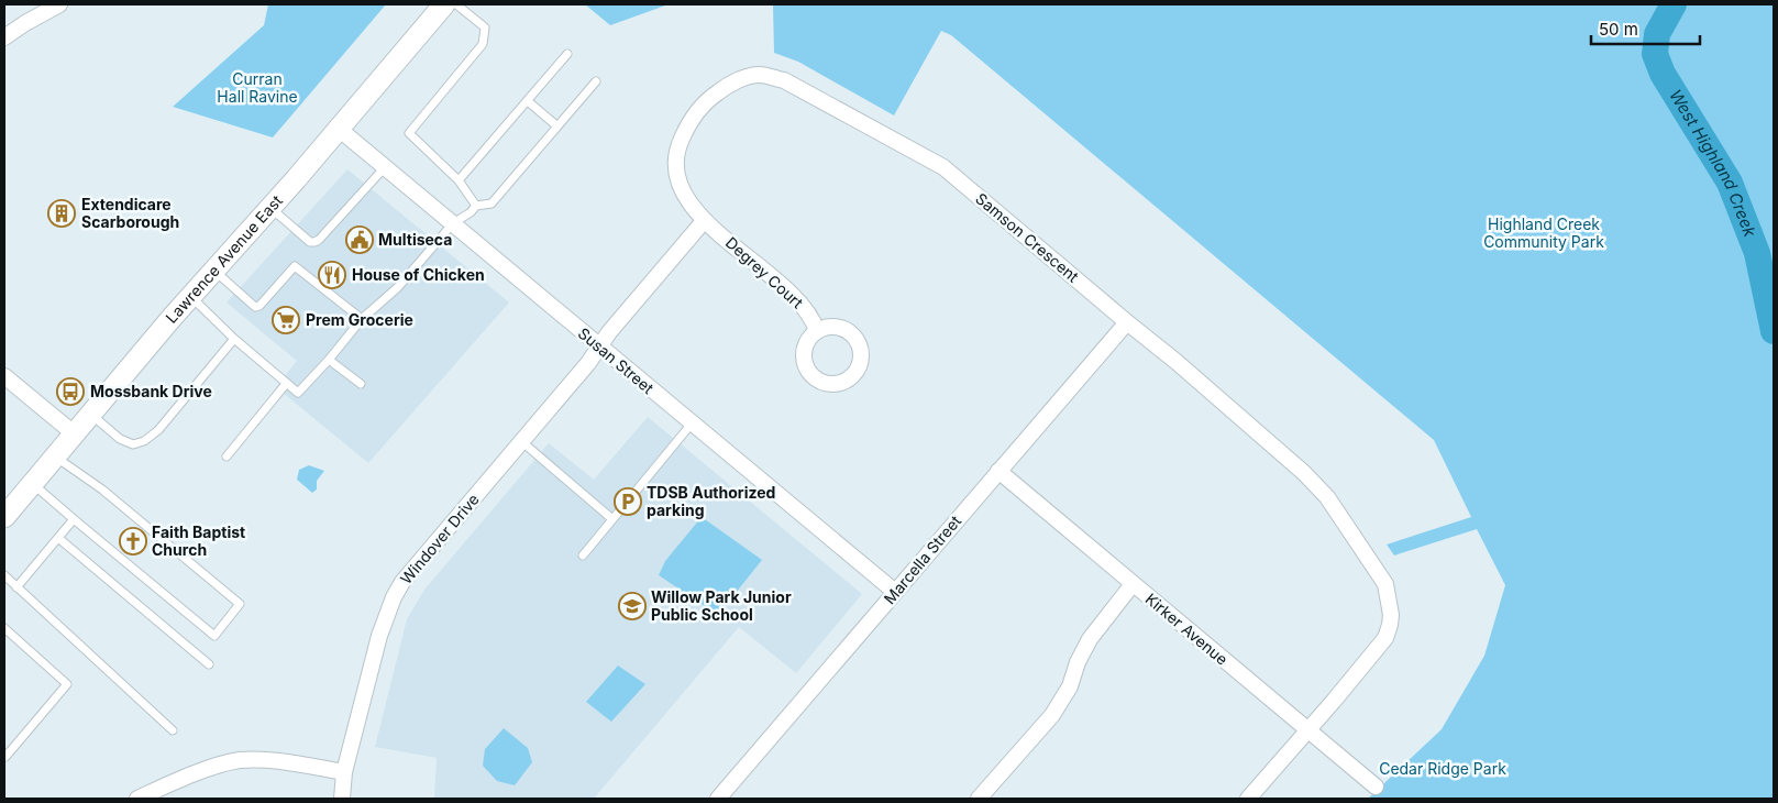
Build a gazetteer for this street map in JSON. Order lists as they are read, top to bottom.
{
  "streets": {
    "main road": ["Lawrence Avenue East"],
    "street": [
      "Samson Crescent",
      "Degrey Court",
      "Susan Street",
      "Windover Drive",
      "Marcella Street",
      "Kirker Avenue"
    ]
  },
  "crossings": [
    ["Samson Crescent", "Degrey Court"],
    ["Samson Crescent", "Marcella Street"],
    ["Samson Crescent", "Kirker Avenue"],
    ["Lawrence Avenue East", "Susan Street"],
    ["Susan Street", "Windover Drive"],
    ["Susan Street", "Marcella Street"],
    ["Marcella Street", "Kirker Avenue"]
  ],
  "water": ["West Highland Creek"],
  "parks": ["Curran Hall Ravine", "Highland Creek Community Park", "Cedar Ridge Park"],
  "places": {
    "building": ["Extendicare Scarborough"],
    "public building": ["Multiseca"],
    "restaurant": ["House of Chicken"],
    "supermarket": ["Prem Grocerie"],
    "bus stop": ["Mossbank Drive"],
    "parking": ["TDSB Authorized parking"],
    "church": ["Faith Baptist Church"],
    "school or university": ["Willow Park Junior Public School"]
  },
  "scale_bar": "50 m"
}
